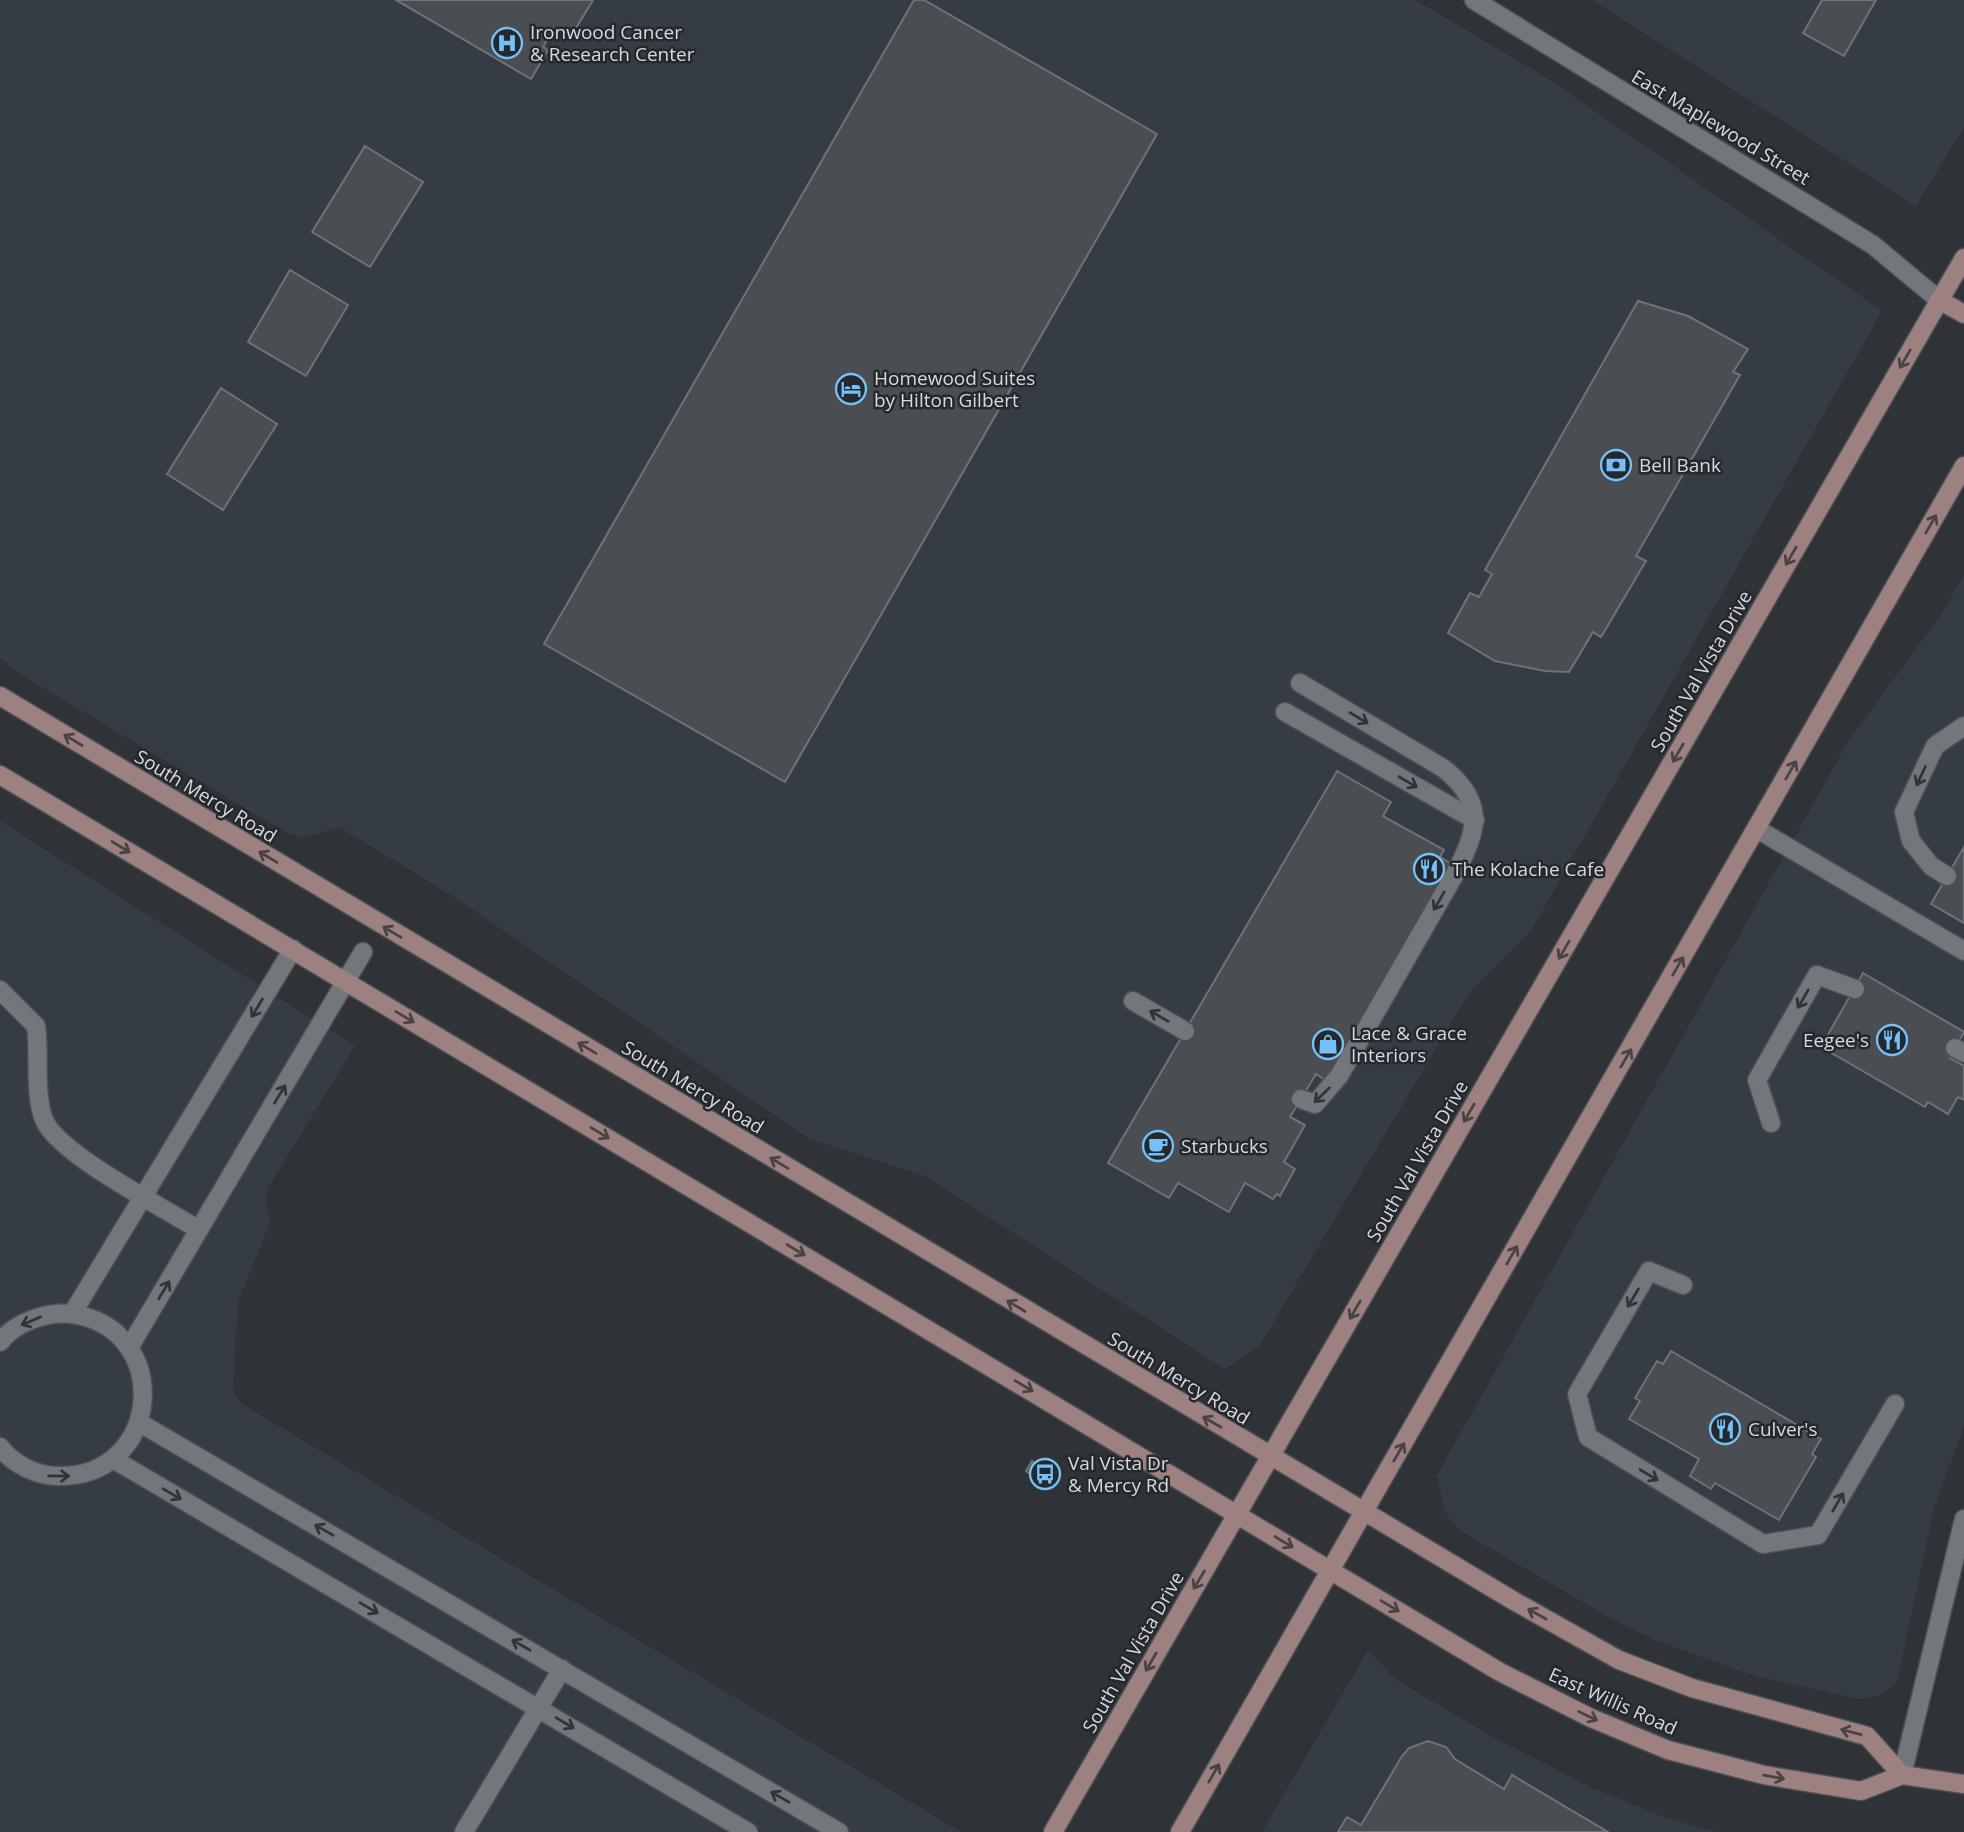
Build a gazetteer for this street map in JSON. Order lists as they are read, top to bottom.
{
  "streets": {
    "main road": ["South Val Vista Drive", "South Mercy Road", "East Willis Road"],
    "street": ["East Maplewood Street"]
  },
  "crossings": [
    ["East Maplewood Street", "South Val Vista Drive"],
    ["South Val Vista Drive", "South Mercy Road"],
    ["South Mercy Road", "East Willis Road"]
  ],
  "places": {
    "hospital": ["Ironwood Cancer & Research Center"],
    "hotel": ["Homewood Suites by Hilton Gilbert"],
    "bank": ["Bell Bank"],
    "restaurant": ["The Kolache Cafe", "Eegee's", "Culver's"],
    "shop": ["Lace & Grace Interiors"],
    "cafe": ["Starbucks"],
    "bus stop": ["Val Vista Dr & Mercy Rd"]
  }
}
